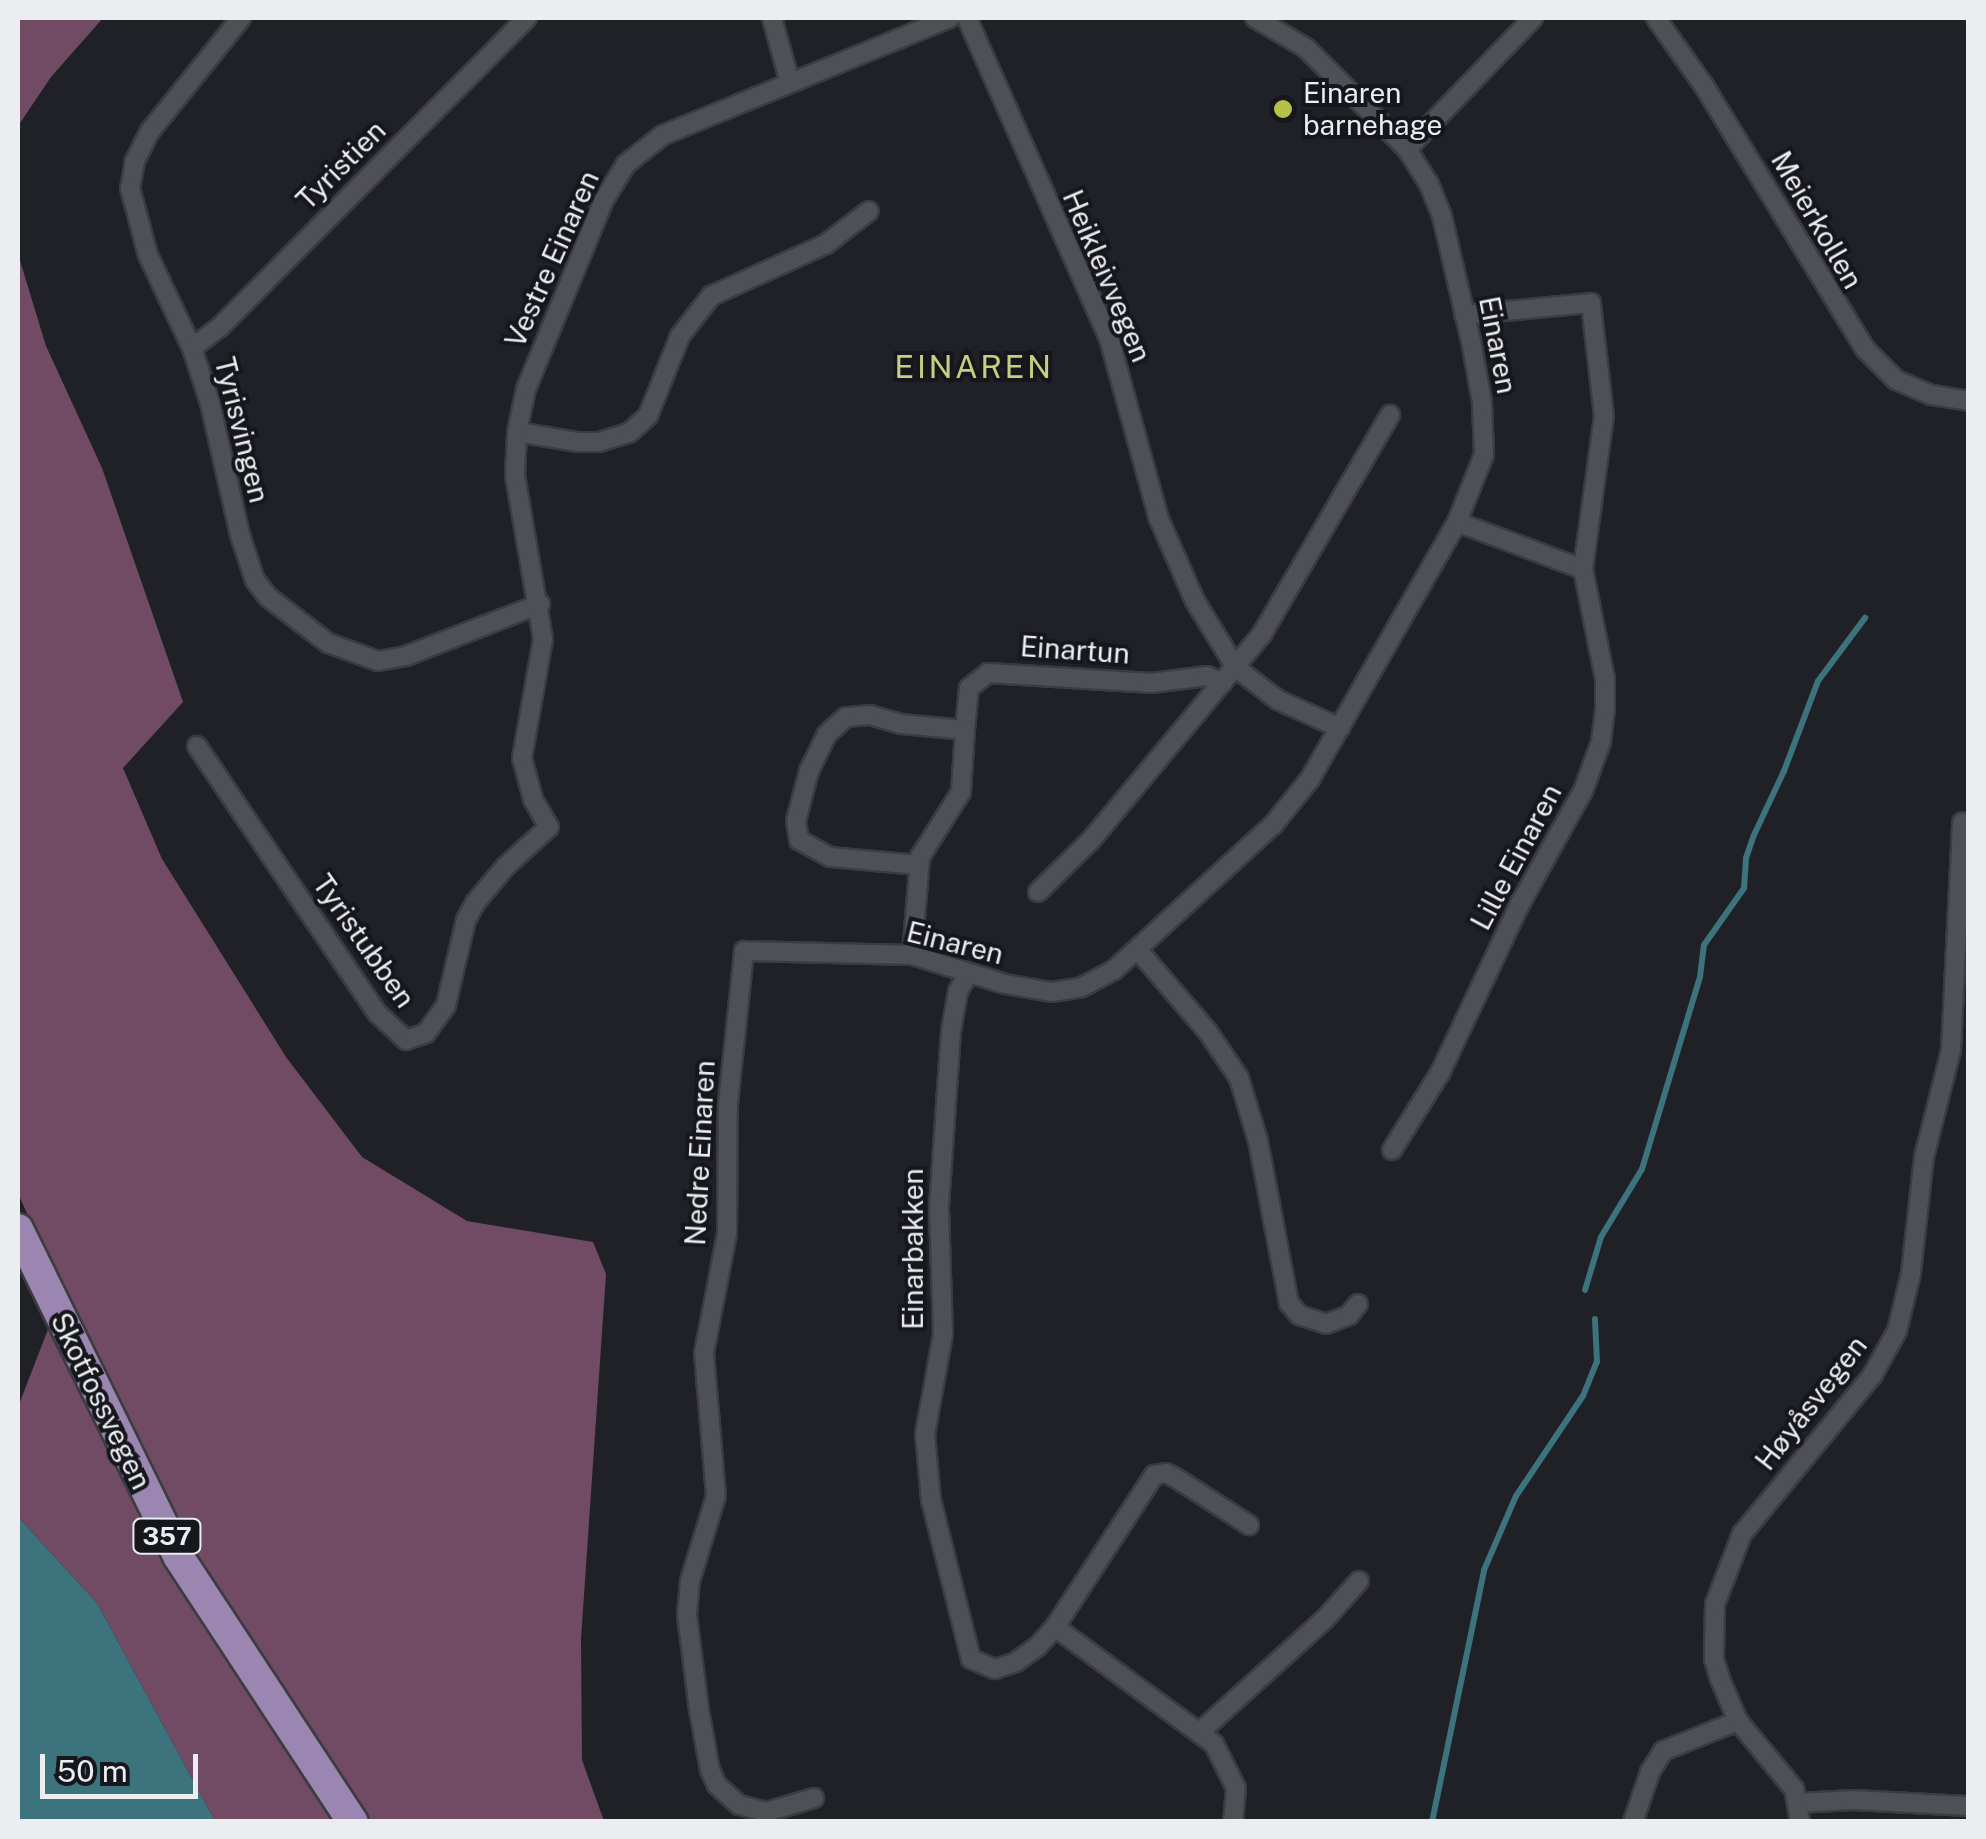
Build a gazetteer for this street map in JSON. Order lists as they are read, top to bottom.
{
  "streets": {
    "main road": ["Skotfossvegen", "357"],
    "street": [
      "Tyristien",
      "Meierkollen",
      "Vestre Einaren",
      "Heikleivvegen",
      "Einaren",
      "Tyrisvingen",
      "Einartun",
      "Lille Einaren",
      "Tyristubben",
      "Nedre Einaren",
      "Einarbakken",
      "Høyåsvegen"
    ]
  },
  "crossings": [
    ["Tyristien", "Tyrisvingen"],
    ["Vestre Einaren", "Tyrisvingen"],
    ["Vestre Einaren", "Tyristubben"],
    ["Einaren", "Einartun"],
    ["Einaren", "Lille Einaren"],
    ["Einaren", "Nedre Einaren"],
    ["Einaren", "Einarbakken"]
  ],
  "districts": ["EINAREN"],
  "places": ["Einaren barnehage"],
  "scale_bar": "50 m"
}
